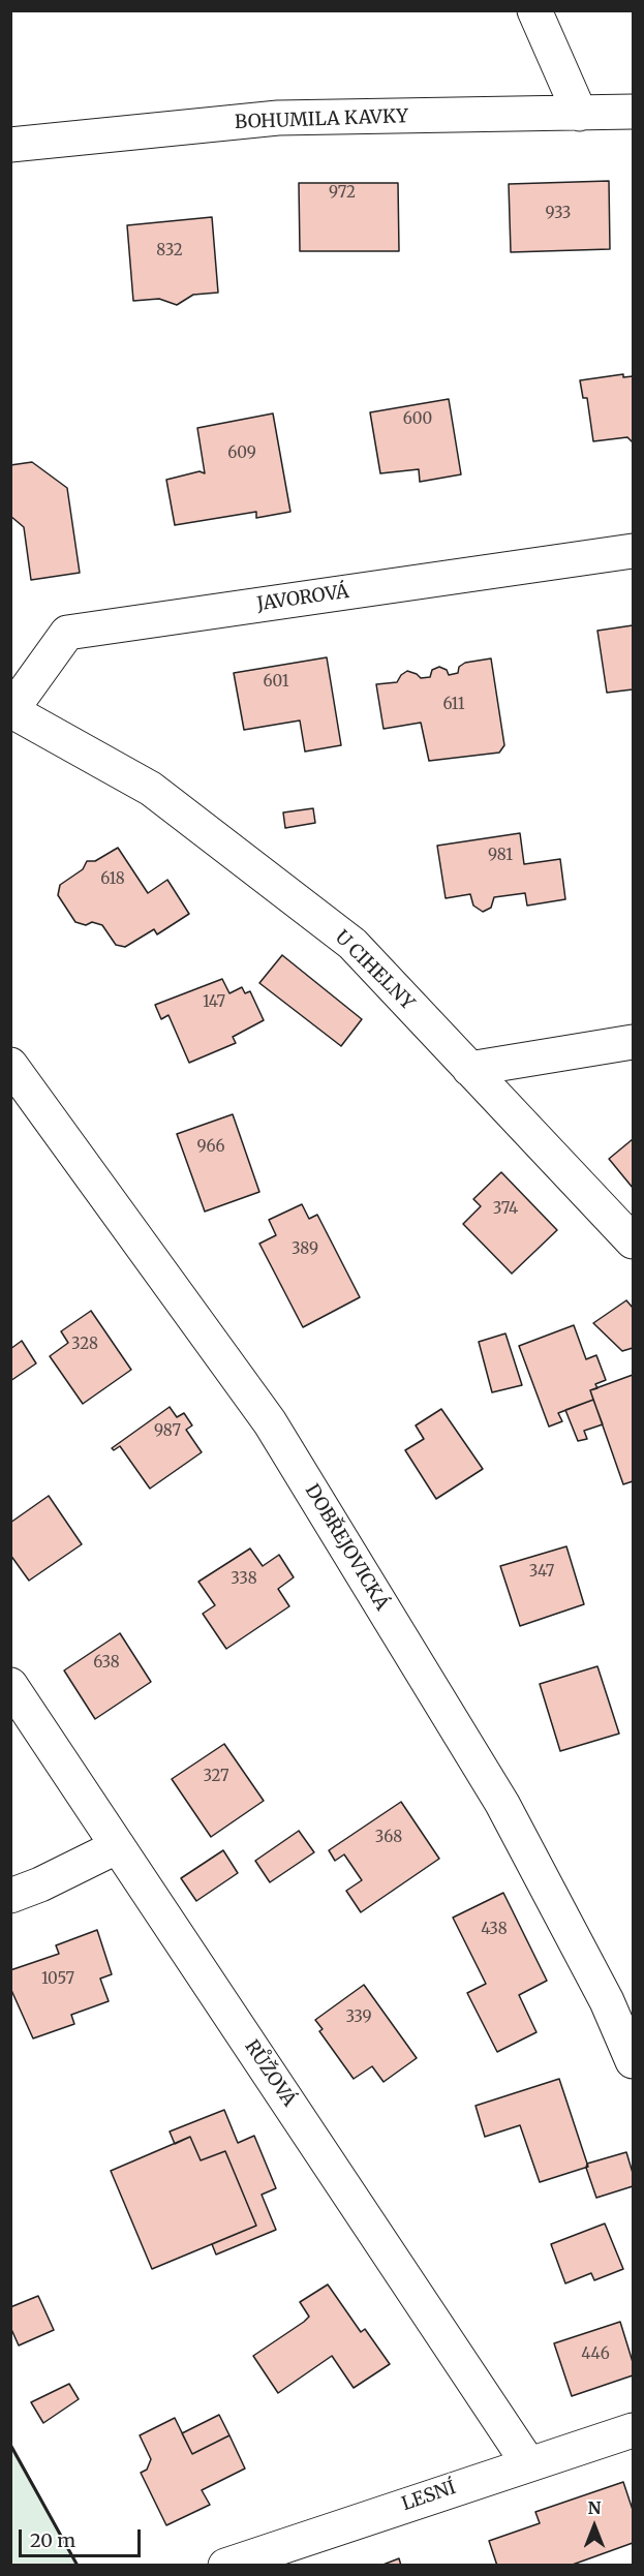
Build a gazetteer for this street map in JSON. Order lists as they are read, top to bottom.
{
  "streets": {
    "street": [
      "BOHUMILA KAVKY",
      "JAVOROVÁ",
      "U CIHELNY",
      "DOBŘEJOVICKÁ",
      "RŮŽOVÁ",
      "LESNÍ"
    ]
  },
  "crossings": [
    ["JAVOROVÁ", "U CIHELNY"],
    ["RŮŽOVÁ", "LESNÍ"]
  ],
  "house_numbers": [
    "972",
    "933",
    "832",
    "600",
    "609",
    "601",
    "611",
    "981",
    "618",
    "147",
    "966",
    "374",
    "389",
    "328",
    "987",
    "347",
    "338",
    "638",
    "327",
    "368",
    "438",
    "1057",
    "339",
    "446"
  ],
  "scale_bar": "20 m",
  "north": "top"
}
